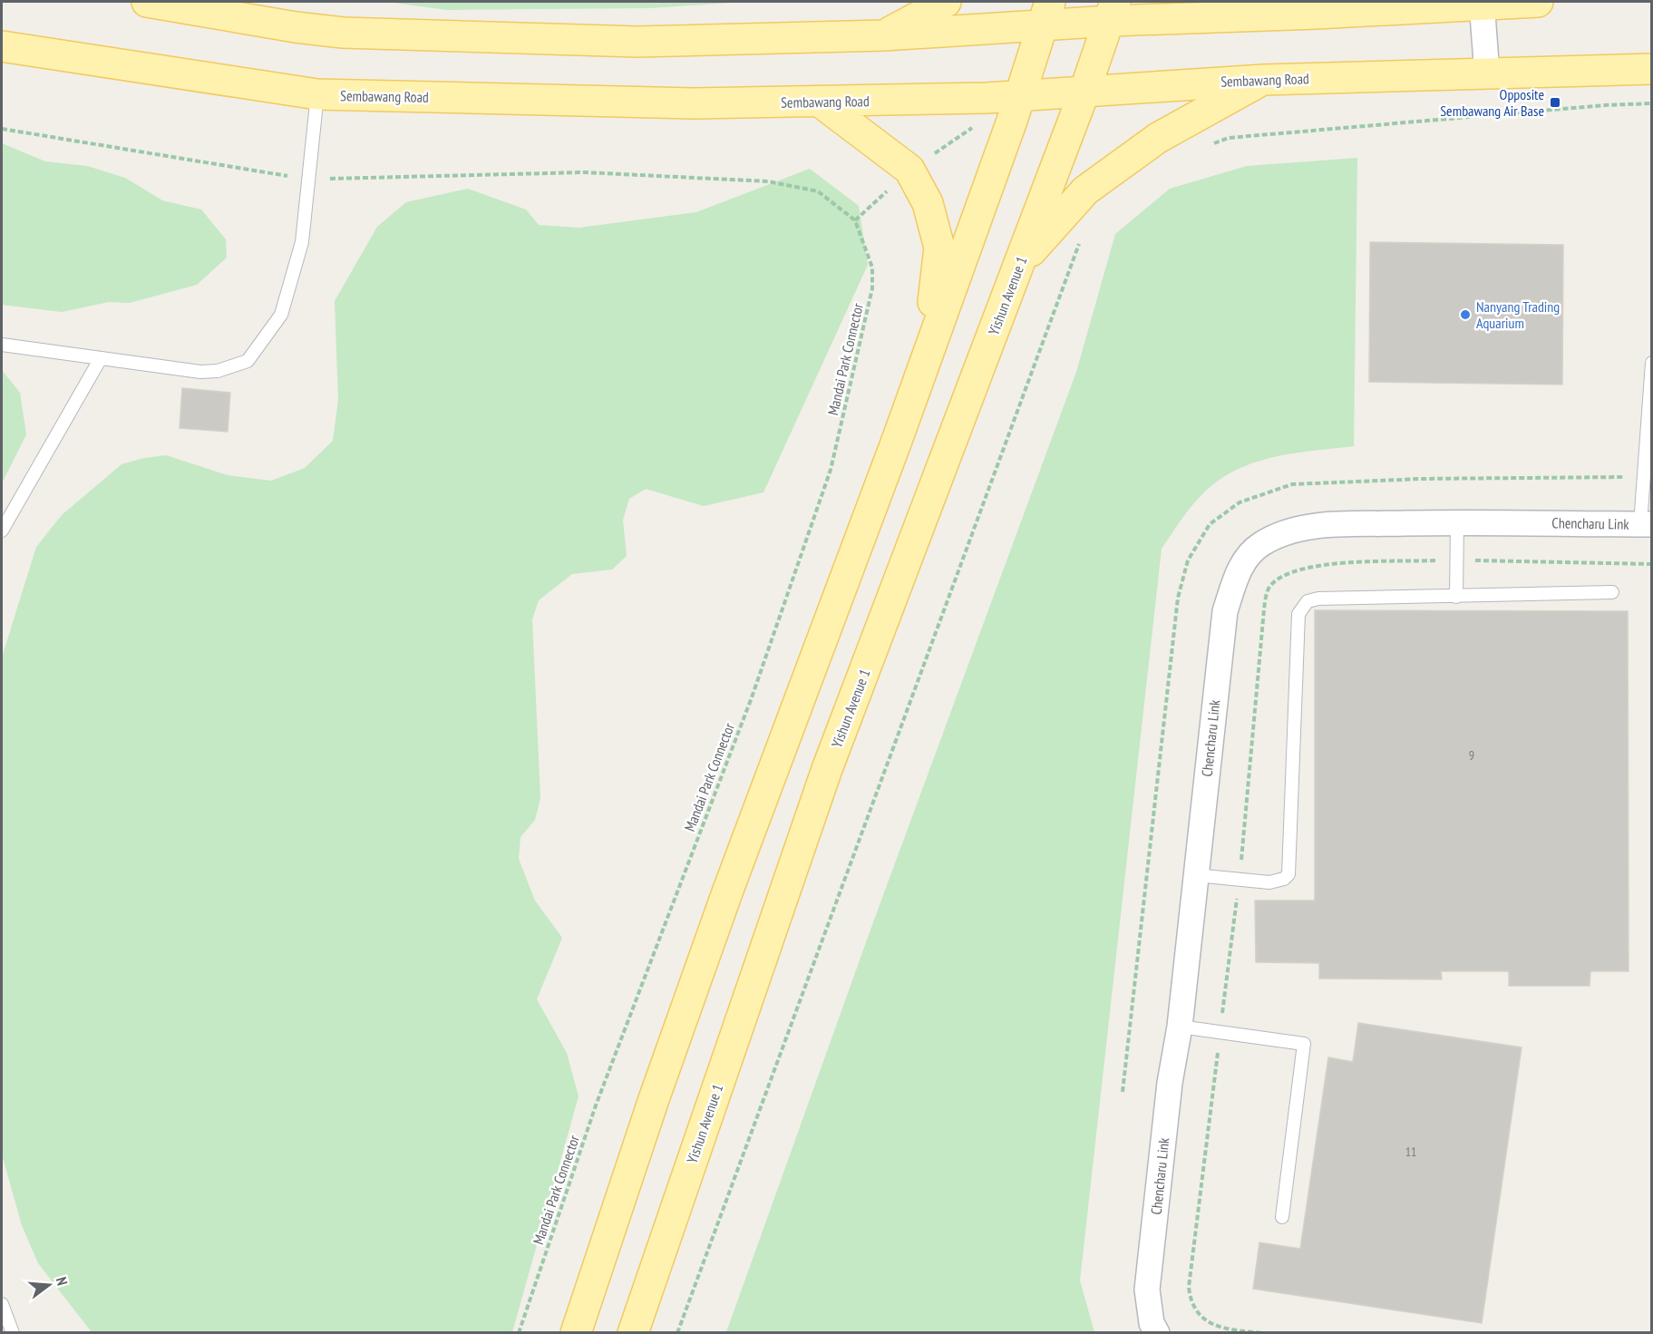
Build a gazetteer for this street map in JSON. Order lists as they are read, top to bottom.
{
  "streets": {
    "main road": ["Sembawang Road", "Yishun Avenue 1"],
    "street": ["Chencharu Link"],
    "path": ["Mandai Park Connector"]
  },
  "crossings": [
    ["Sembawang Road", "Yishun Avenue 1"]
  ],
  "places": {
    "transit": ["Opposite Sembawang Air Base"],
    "other": ["Nanyang Trading Aquarium"]
  },
  "house_numbers": ["9", "11"],
  "north": "right"
}
